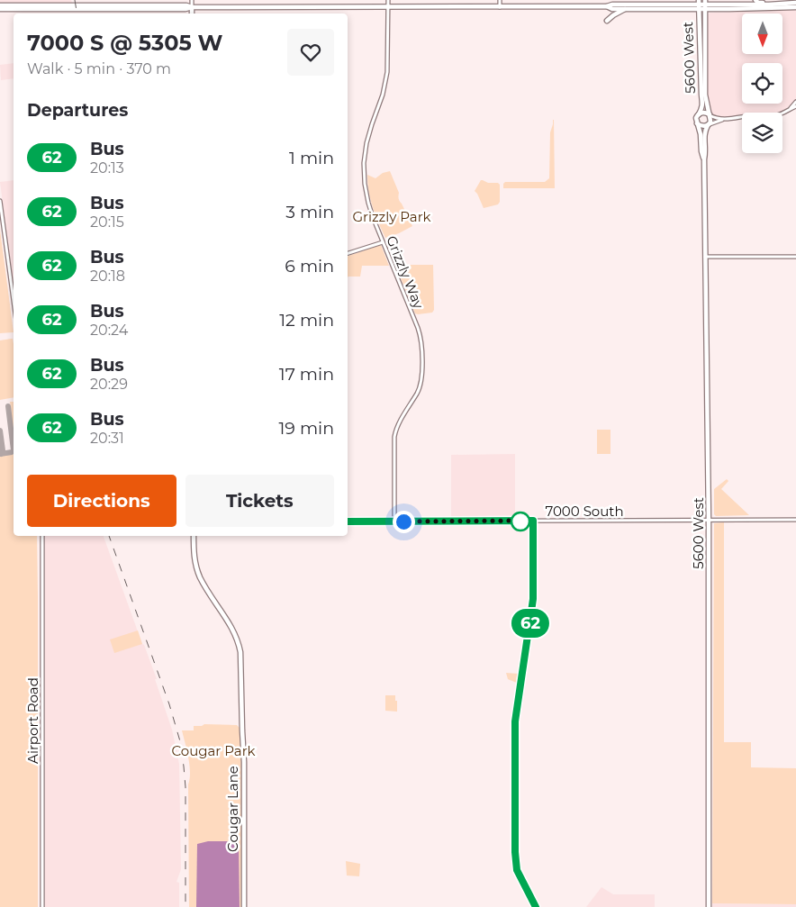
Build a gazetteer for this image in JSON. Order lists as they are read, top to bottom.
{
  "streets": {
    "main road": ["5600 West", "Cougar Lane"],
    "street": ["Grizzly Way", "7000 South", "Airport Road"]
  },
  "crossings": [
    ["5600 West", "7000 South"],
    ["Grizzly Way", "7000 South"]
  ],
  "parks": ["Grizzly Park", "Cougar Park"],
  "lines": ["bus line 62"],
  "north": "bottom",
  "page": {
    "on_map": "62",
    "heading": [
      ["7000 S @ 5305 W", "Walk · 5 min · 370 m"],
      "Departures"
    ],
    "list": [
      {
        "mark": "62",
        "name": "Bus",
        "note": "20:13",
        "value": "1 min"
      },
      {
        "mark": "62",
        "name": "Bus",
        "note": "20:15",
        "value": "3 min"
      },
      {
        "mark": "62",
        "name": "Bus",
        "note": "20:18",
        "value": "6 min"
      },
      {
        "mark": "62",
        "name": "Bus",
        "note": "20:24",
        "value": "12 min"
      },
      {
        "mark": "62",
        "name": "Bus",
        "note": "20:29",
        "value": "17 min"
      },
      {
        "mark": "62",
        "name": "Bus",
        "note": "20:31",
        "value": "19 min"
      }
    ],
    "buttons": ["Directions", "Tickets"]
  }
}
